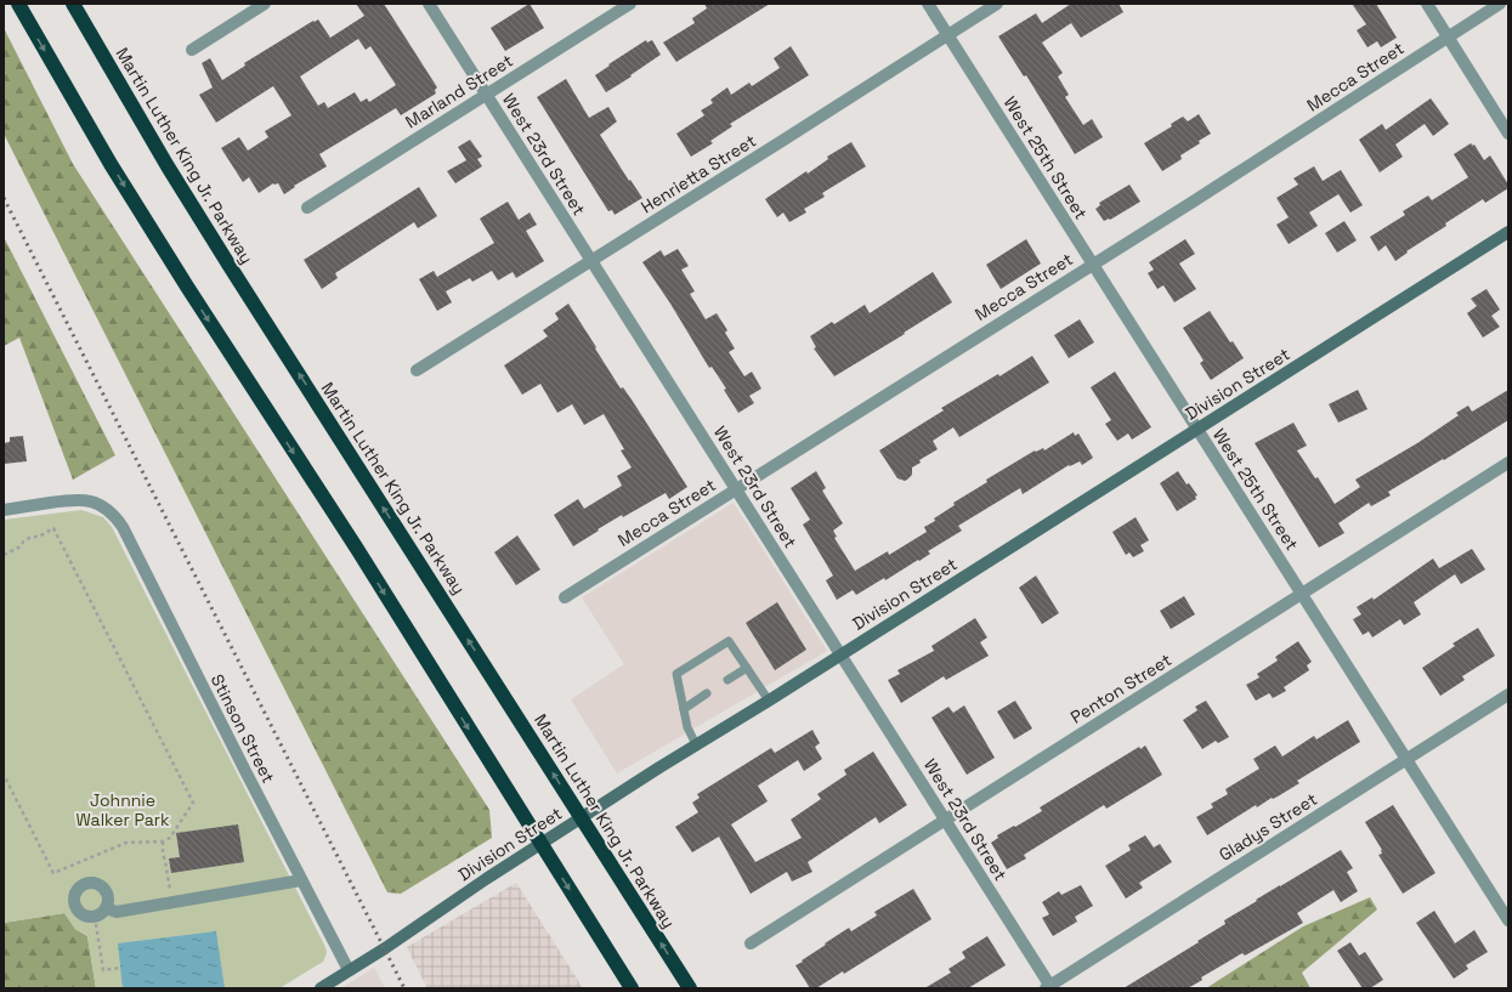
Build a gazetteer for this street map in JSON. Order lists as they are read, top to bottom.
{
  "streets": {
    "highway": ["Martin Luther King Jr. Parkway"],
    "street": [
      "Mecca Street",
      "Marland Street",
      "West 23rd Street",
      "West 25th Street",
      "Henrietta Street",
      "Division Street",
      "Penton Street",
      "Stinson Street",
      "Gladys Street"
    ]
  },
  "crossings": [
    ["Mecca Street", "West 23rd Street"],
    ["Mecca Street", "West 25th Street"],
    ["Marland Street", "West 23rd Street"],
    ["West 23rd Street", "Henrietta Street"],
    ["West 23rd Street", "Division Street"],
    ["West 23rd Street", "Penton Street"],
    ["West 23rd Street", "Gladys Street"],
    ["Martin Luther King Jr. Parkway", "Division Street"],
    ["West 25th Street", "Henrietta Street"],
    ["West 25th Street", "Division Street"],
    ["West 25th Street", "Penton Street"],
    ["West 25th Street", "Gladys Street"],
    ["Division Street", "Stinson Street"]
  ],
  "parks": ["Johnnie Walker Park"]
}
